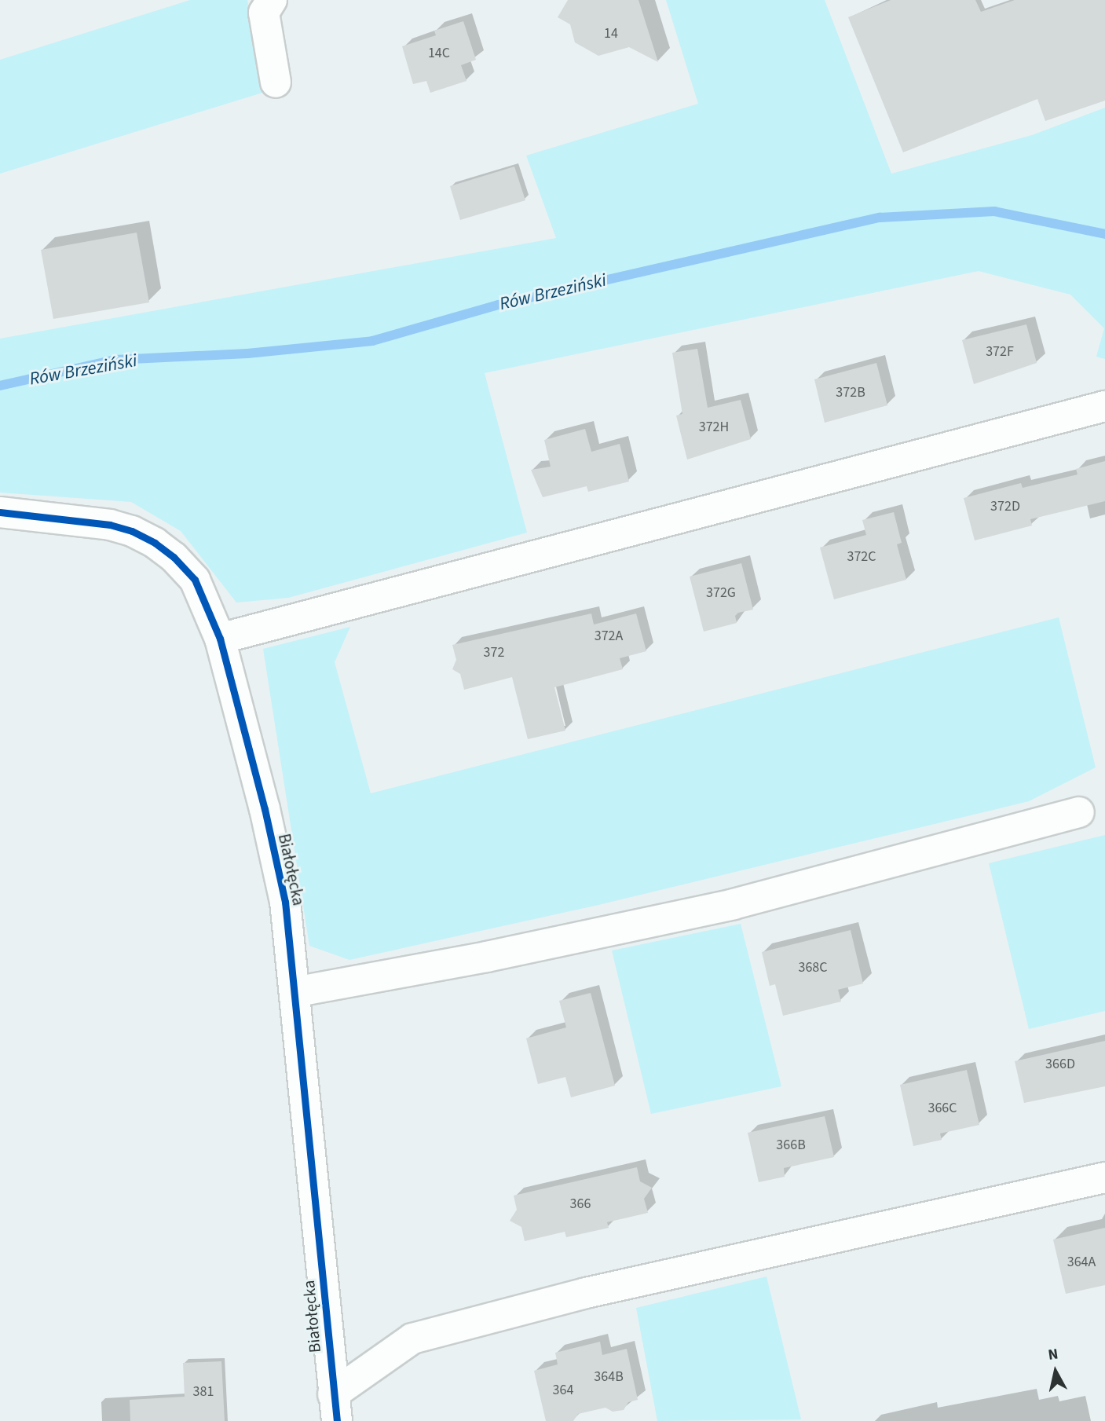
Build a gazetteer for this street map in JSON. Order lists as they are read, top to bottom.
{
  "streets": {
    "street": ["Białołęcka"]
  },
  "water": ["Rów Brzeziński"],
  "house_numbers": [
    "14",
    "14C",
    "372F",
    "372B",
    "372H",
    "372D",
    "372C",
    "372G",
    "372A",
    "372",
    "368C",
    "366D",
    "366C",
    "366B",
    "366",
    "364A",
    "364B",
    "364",
    "381"
  ],
  "north": "top"
}
